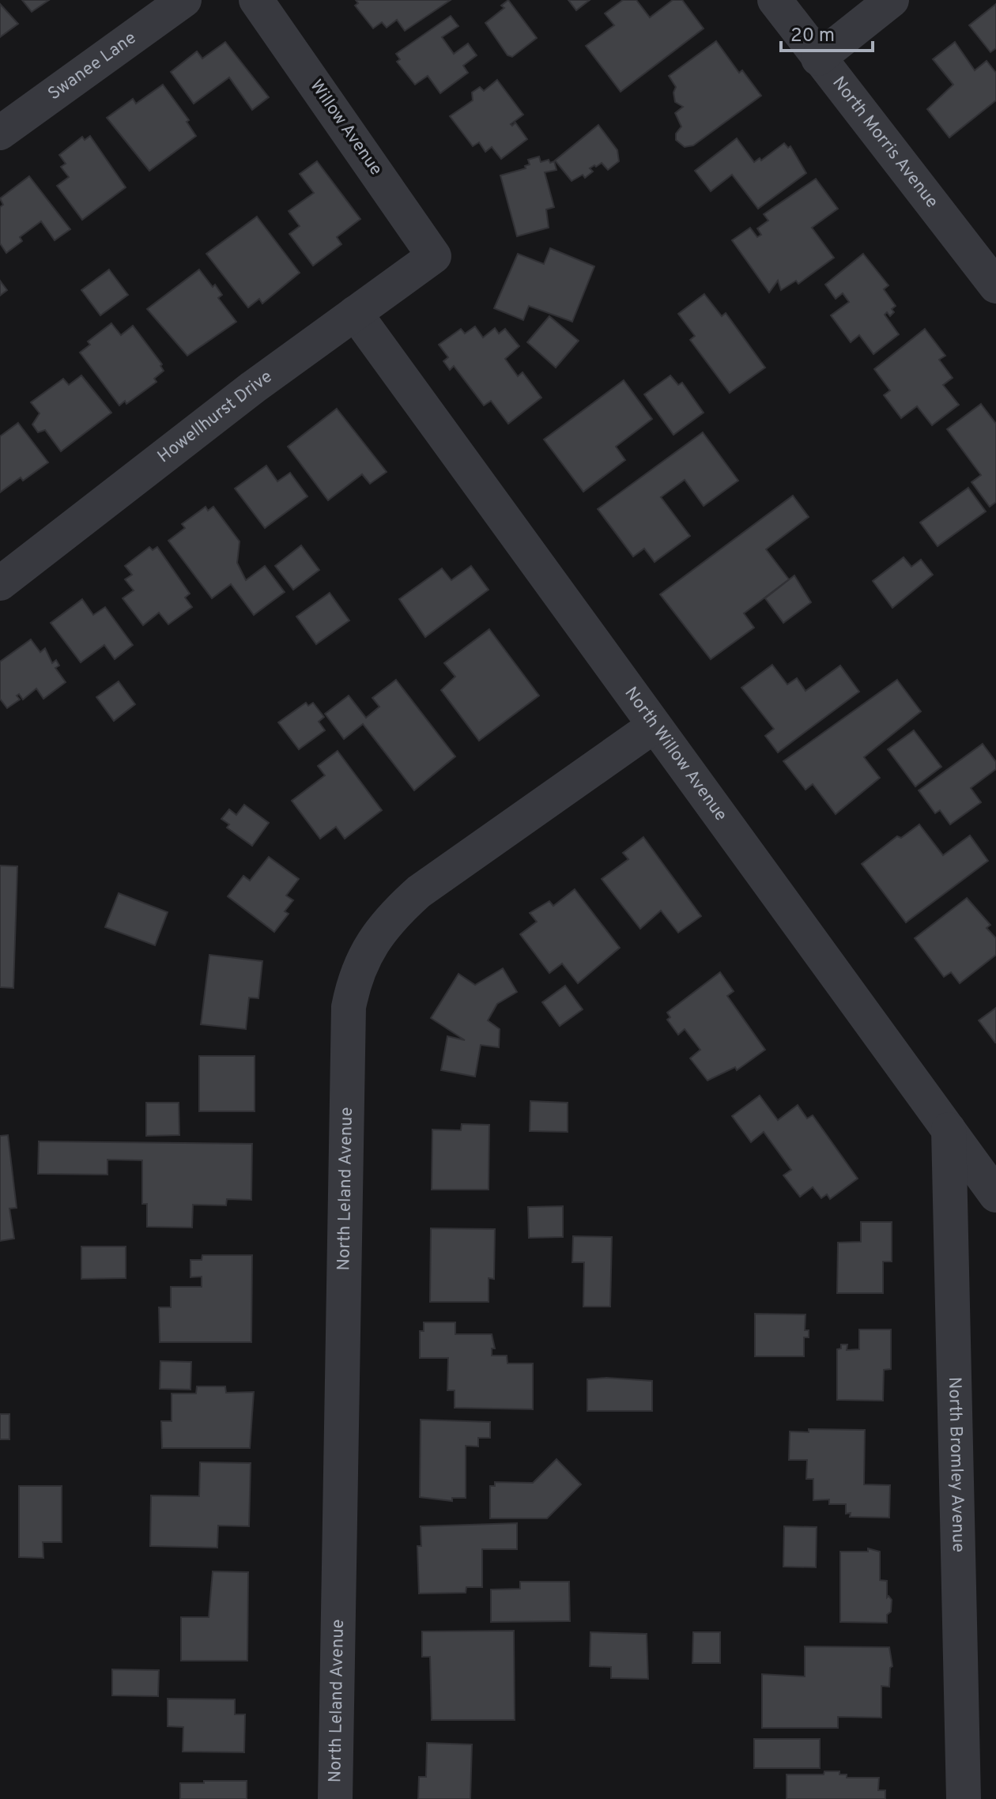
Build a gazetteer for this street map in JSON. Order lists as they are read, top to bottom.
{
  "streets": {
    "street": [
      "Swanee Lane",
      "Willow Avenue",
      "North Morris Avenue",
      "Howellhurst Drive",
      "North Willow Avenue",
      "North Leland Avenue",
      "North Bromley Avenue"
    ]
  },
  "crossings": [
    ["Willow Avenue", "Howellhurst Drive"],
    ["Howellhurst Drive", "North Willow Avenue"],
    ["North Willow Avenue", "North Leland Avenue"],
    ["North Willow Avenue", "North Bromley Avenue"]
  ],
  "scale_bar": "20 m"
}
